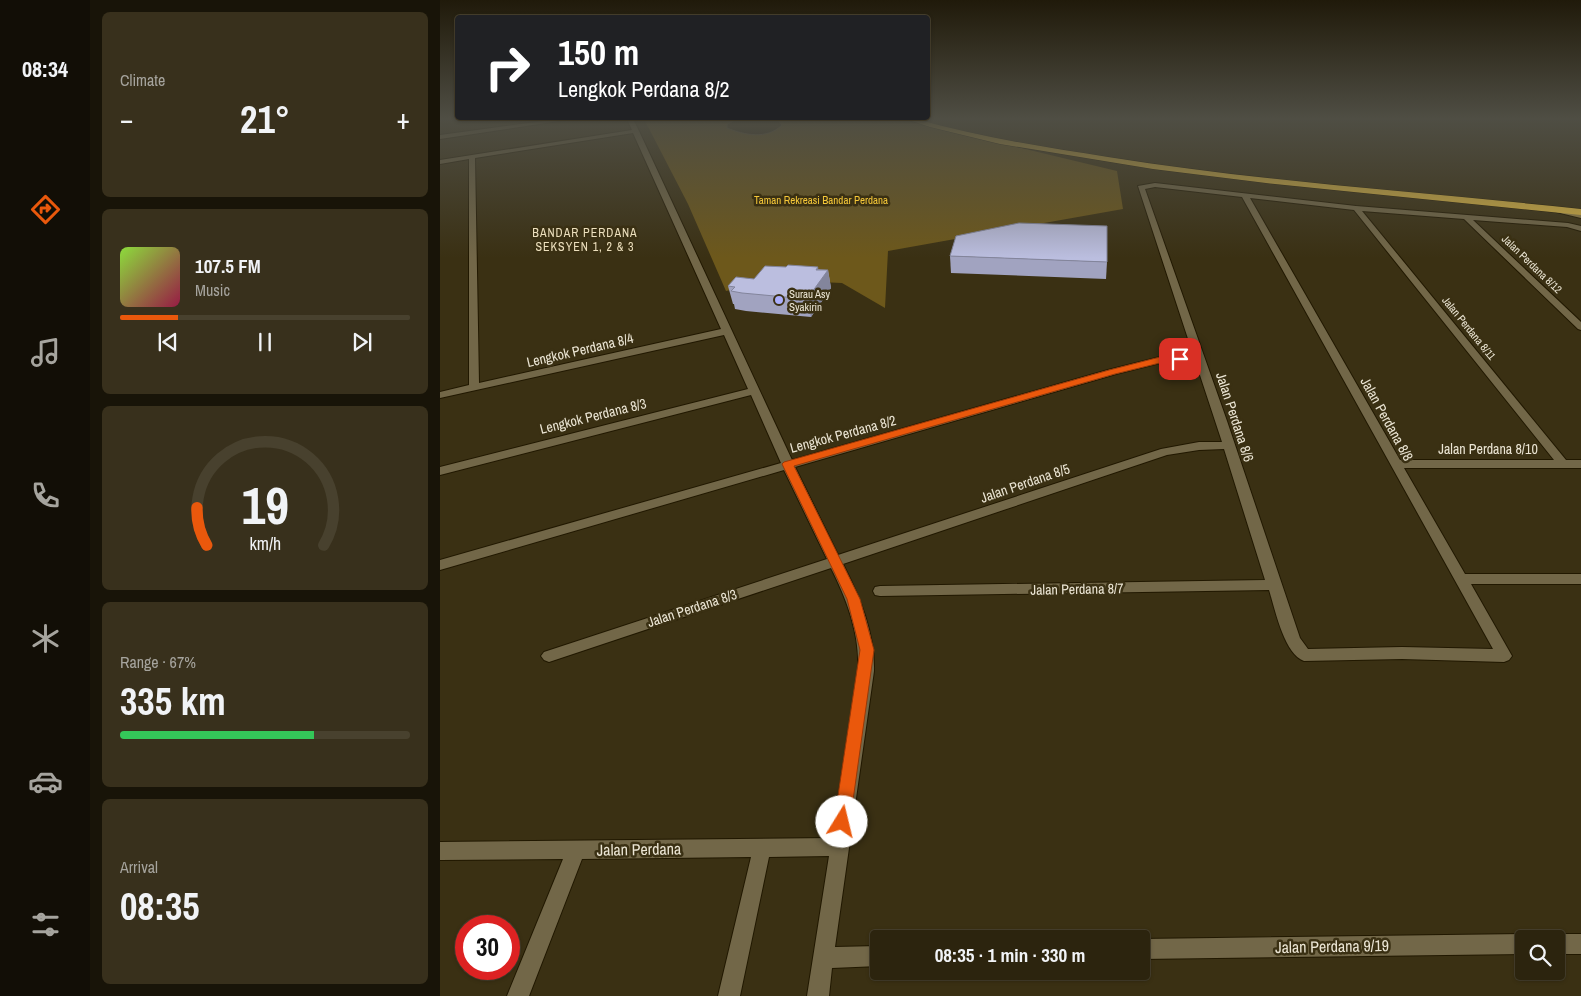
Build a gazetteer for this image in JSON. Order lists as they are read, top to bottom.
{
  "streets": {
    "street": [
      "Jalan Perdana 8/12",
      "Jalan Perdana 8/11",
      "Lengkok Perdana 8/4",
      "Lengkok Perdana 8/3",
      "Jalan Perdana 8/6",
      "Jalan Perdana 8/8",
      "Lengkok Perdana 8/2",
      "Jalan Perdana 8/10",
      "Jalan Perdana 8/5",
      "Jalan Perdana 8/7",
      "Jalan Perdana 8/3",
      "Jalan Perdana",
      "Jalan Perdana 9/19"
    ]
  },
  "crossings": [
    ["Jalan Perdana 8/11", "Jalan Perdana 8/10"],
    ["Jalan Perdana 8/6", "Jalan Perdana 8/8"],
    ["Jalan Perdana 8/6", "Lengkok Perdana 8/2"],
    ["Jalan Perdana 8/6", "Jalan Perdana 8/5"],
    ["Jalan Perdana 8/6", "Jalan Perdana 8/7"],
    ["Jalan Perdana 8/8", "Jalan Perdana 8/10"],
    ["Jalan Perdana 8/5", "Jalan Perdana 8/3"]
  ],
  "districts": ["BANDAR PERDANA SEKSYEN 1, 2 & 3"],
  "parks": ["Taman Rekreasi Bandar Perdana"],
  "places": ["Surau Asy Syakirin"],
  "page": {
    "tabs": "08:34",
    "tile": [
      "Climate",
      ["Range · 67%", "335 km"],
      ["Arrival", "08:35"]
    ],
    "turn": ["150 m", "Lengkok Perdana 8/2"],
    "heat": ["−", "21°", "+"],
    "song": ["107.5 FM", "Music"],
    "limit": "30",
    "trip": "08:35 · 1 min · 330 m",
    "gauge": ["19", "km/h"]
  }
}
